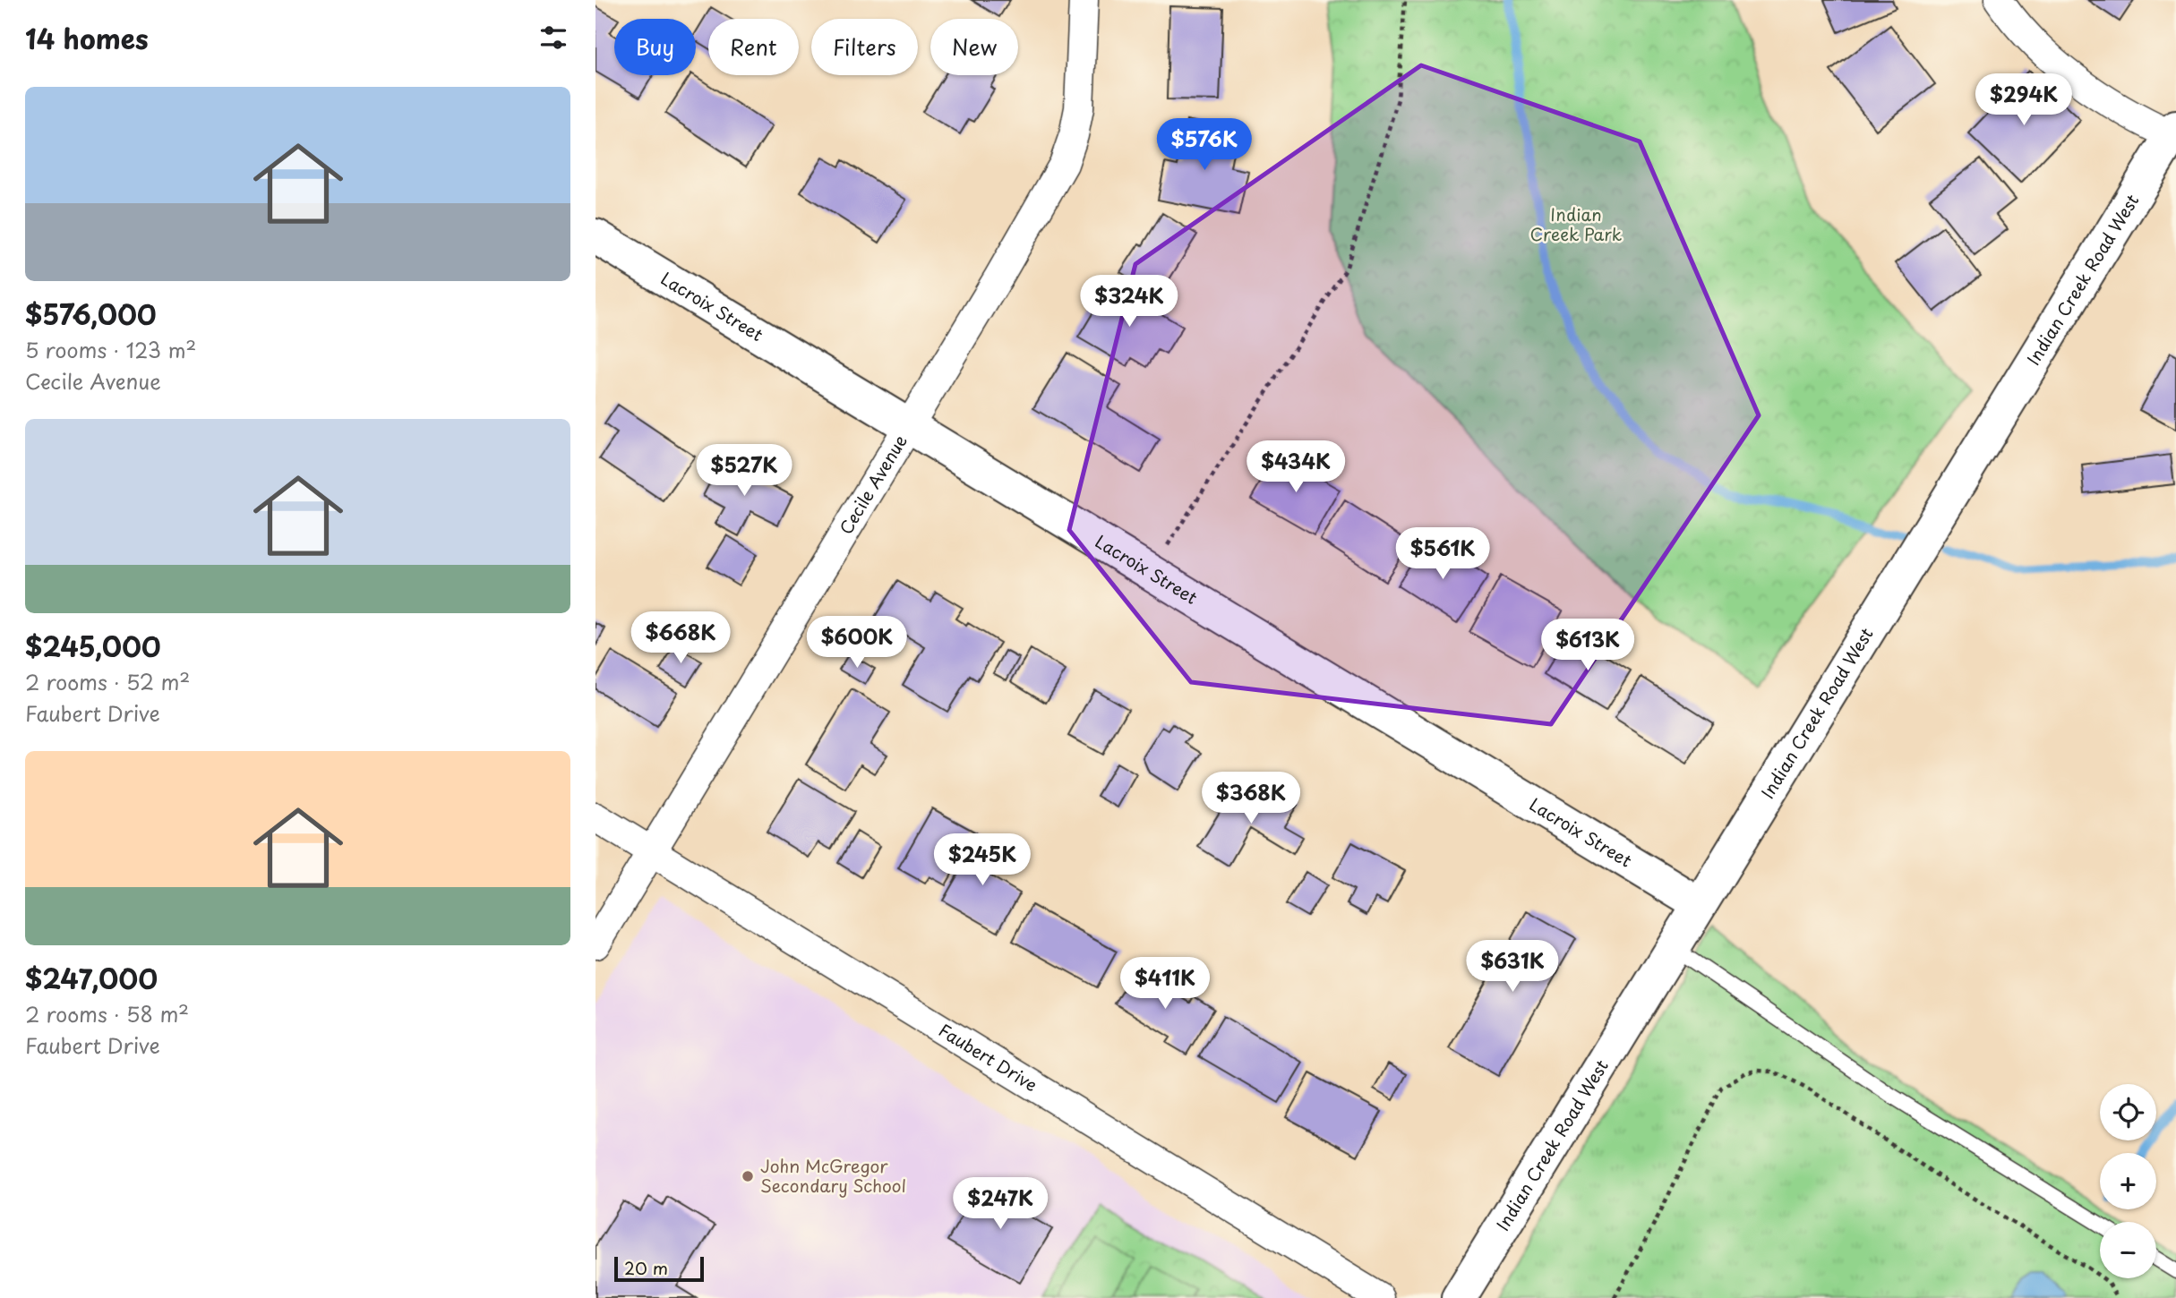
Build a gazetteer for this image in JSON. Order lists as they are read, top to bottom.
{
  "streets": {
    "street": [
      "Indian Creek Road West",
      "Lacroix Street",
      "Cecile Avenue",
      "Faubert Drive"
    ]
  },
  "crossings": [
    ["Indian Creek Road West", "Lacroix Street"],
    ["Lacroix Street", "Cecile Avenue"],
    ["Cecile Avenue", "Faubert Drive"]
  ],
  "parks": ["Indian Creek Park"],
  "places": ["John McGregor Secondary School"],
  "scale_bar": "20 m",
  "page": {
    "heading": "14 homes",
    "chip": [
      "Buy",
      "Rent",
      "Filters",
      "New"
    ],
    "price": [
      "$294K",
      "$576K",
      "$324K",
      "$434K",
      "$527K",
      "$561K",
      "$668K",
      "$600K",
      "$613K",
      "$368K",
      "$245K",
      "$631K",
      "$411K",
      "$247K"
    ],
    "list": [
      {
        "name": "$576,000",
        "note": "5 rooms · 123 m² · Cecile Avenue"
      },
      {
        "name": "$245,000",
        "note": "2 rooms · 52 m² · Faubert Drive"
      },
      {
        "name": "$247,000",
        "note": "2 rooms · 58 m² · Faubert Drive"
      }
    ],
    "map_buttons": ["+", "−"],
    "scale": "20 m"
  }
}
